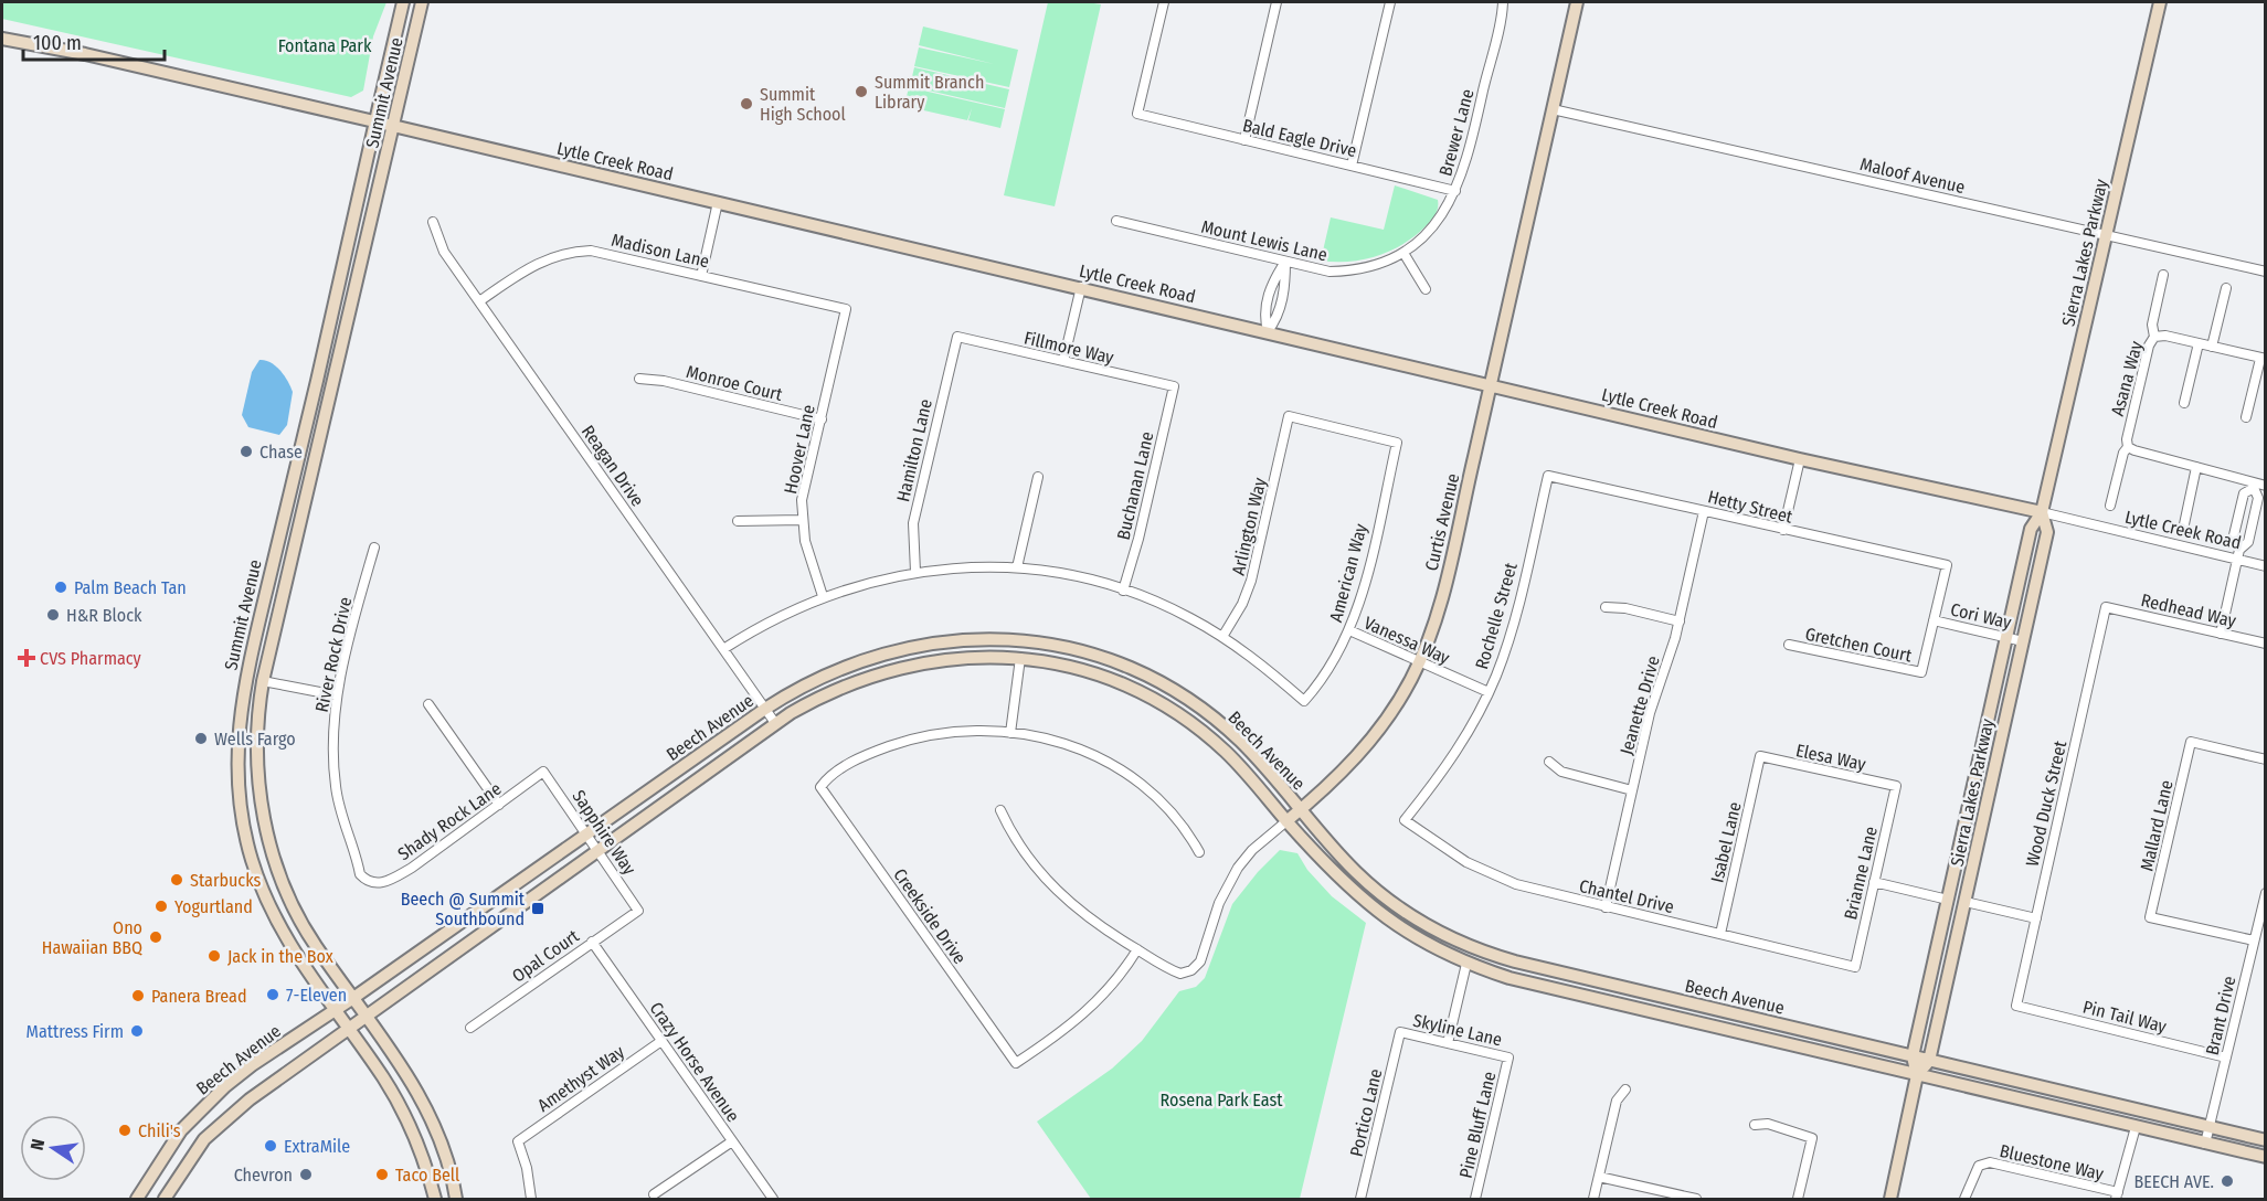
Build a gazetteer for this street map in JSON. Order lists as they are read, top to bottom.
{
  "streets": {
    "main road": [
      "Summit Avenue",
      "Lytle Creek Road",
      "Sierra Lakes Parkway",
      "Curtis Avenue",
      "Beech Avenue"
    ],
    "street": [
      "Brewer Lane",
      "Bald Eagle Drive",
      "Maloof Avenue",
      "Mount Lewis Lane",
      "Madison Lane",
      "Fillmore Way",
      "Asana Way",
      "Monroe Court",
      "Hoover Lane",
      "Hamilton Lane",
      "Reagan Drive",
      "Buchanan Lane",
      "Hetty Street",
      "Arlington Way",
      "American Way",
      "Redhead Way",
      "Rochelle Street",
      "Cori Way",
      "Vanessa Way",
      "Gretchen Court",
      "River Rock Drive",
      "Jeanette Drive",
      "Elesa Way",
      "Wood Duck Street",
      "Shady Rock Lane",
      "Mallard Lane",
      "Sapphire Way",
      "Isabel Lane",
      "Brianne Lane",
      "Chantel Drive",
      "Creekside Drive",
      "Opal Court",
      "Brant Drive",
      "Pin Tail Way",
      "Skyline Lane",
      "Crazy Horse Avenue",
      "Amethyst Way",
      "Portico Lane",
      "Pine Bluff Lane",
      "Bluestone Way"
    ]
  },
  "crossings": [
    ["Summit Avenue", "Lytle Creek Road"],
    ["Summit Avenue", "Beech Avenue"],
    ["Brewer Lane", "Bald Eagle Drive"],
    ["Brewer Lane", "Mount Lewis Lane"],
    ["Lytle Creek Road", "Sierra Lakes Parkway"],
    ["Lytle Creek Road", "Curtis Avenue"],
    ["Maloof Avenue", "Sierra Lakes Parkway"],
    ["Maloof Avenue", "Curtis Avenue"],
    ["Madison Lane", "Hoover Lane"],
    ["Madison Lane", "Reagan Drive"],
    ["Sierra Lakes Parkway", "Cori Way"],
    ["Sierra Lakes Parkway", "Beech Avenue"],
    ["Fillmore Way", "Hamilton Lane"],
    ["Fillmore Way", "Buchanan Lane"],
    ["Monroe Court", "Hoover Lane"],
    ["Reagan Drive", "Beech Avenue"],
    ["Hetty Street", "Rochelle Street"],
    ["Hetty Street", "Cori Way"],
    ["Hetty Street", "Gretchen Court"],
    ["Hetty Street", "Jeanette Drive"],
    ["Curtis Avenue", "Vanessa Way"],
    ["Curtis Avenue", "Beech Avenue"],
    ["Curtis Avenue", "Creekside Drive"],
    ["Arlington Way", "American Way"],
    ["American Way", "Vanessa Way"],
    ["Redhead Way", "Wood Duck Street"],
    ["Rochelle Street", "Vanessa Way"],
    ["Rochelle Street", "Chantel Drive"],
    ["Cori Way", "Gretchen Court"],
    ["River Rock Drive", "Shady Rock Lane"],
    ["Jeanette Drive", "Chantel Drive"],
    ["Beech Avenue", "Sapphire Way"],
    ["Beech Avenue", "Brant Drive"],
    ["Elesa Way", "Isabel Lane"],
    ["Elesa Way", "Brianne Lane"],
    ["Wood Duck Street", "Pin Tail Way"],
    ["Shady Rock Lane", "Sapphire Way"],
    ["Mallard Lane", "Brant Drive"],
    ["Sapphire Way", "Opal Court"],
    ["Isabel Lane", "Chantel Drive"],
    ["Brianne Lane", "Chantel Drive"],
    ["Opal Court", "Crazy Horse Avenue"],
    ["Brant Drive", "Pin Tail Way"],
    ["Skyline Lane", "Portico Lane"],
    ["Skyline Lane", "Pine Bluff Lane"],
    ["Crazy Horse Avenue", "Amethyst Way"]
  ],
  "parks": ["Fontana Park", "Rosena Park East"],
  "places": {
    "other": [
      "Summit Branch Library",
      "Summit High School",
      "Chase",
      "Palm Beach Tan",
      "H&R Block",
      "Wells Fargo",
      "Starbucks",
      "Yogurtland",
      "Ono Hawaiian BBQ",
      "Jack in the Box",
      "7-Eleven",
      "Panera Bread",
      "Mattress Firm",
      "Chili's",
      "ExtraMile",
      "Chevron",
      "Taco Bell",
      "BEECH AVE."
    ],
    "health": ["CVS Pharmacy"],
    "transit": ["Beech @ Summit Southbound"]
  },
  "scale_bar": "100 m",
  "north": "left"
}
